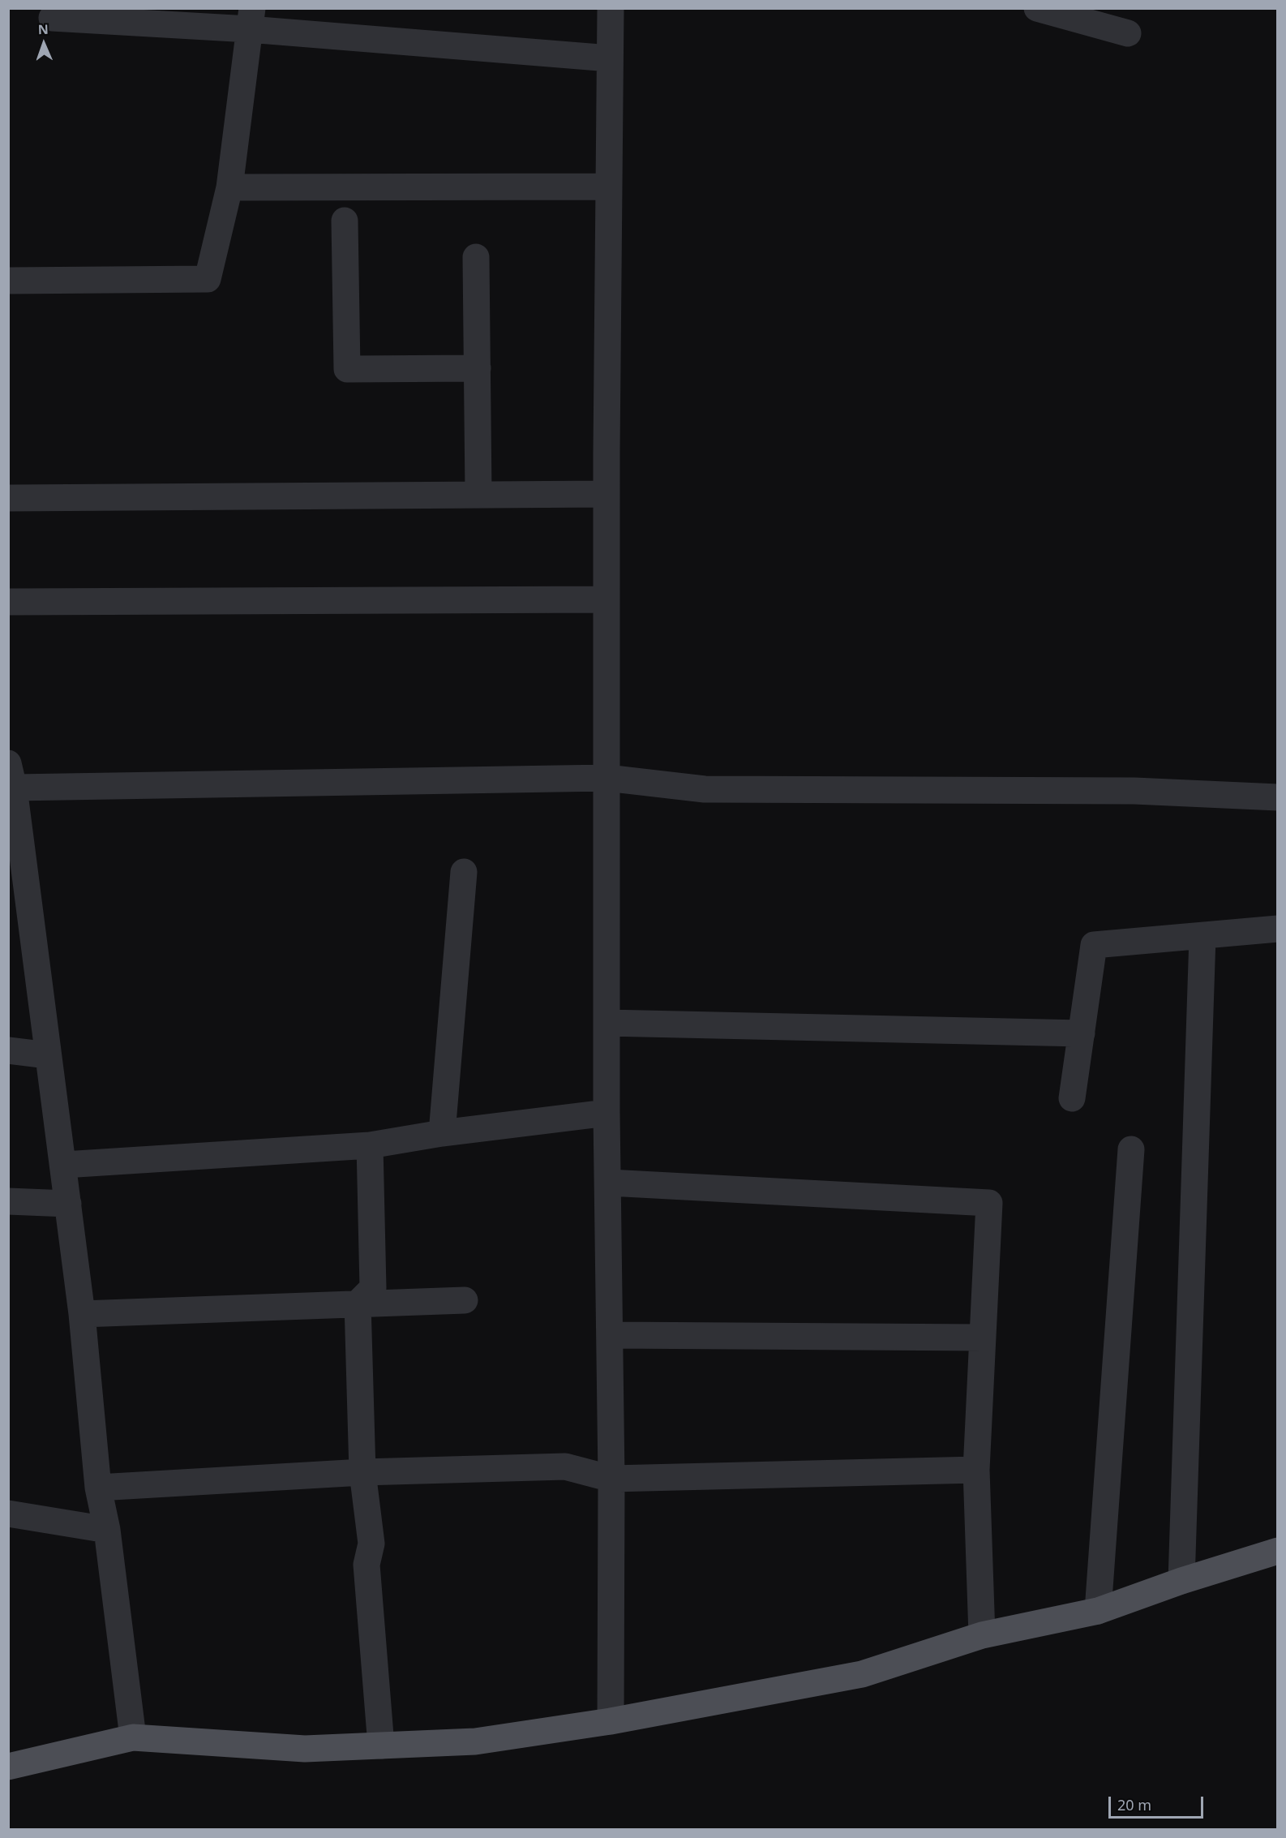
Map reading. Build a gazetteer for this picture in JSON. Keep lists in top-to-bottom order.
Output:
{
  "scale_bar": "20 m",
  "north": "top"
}
